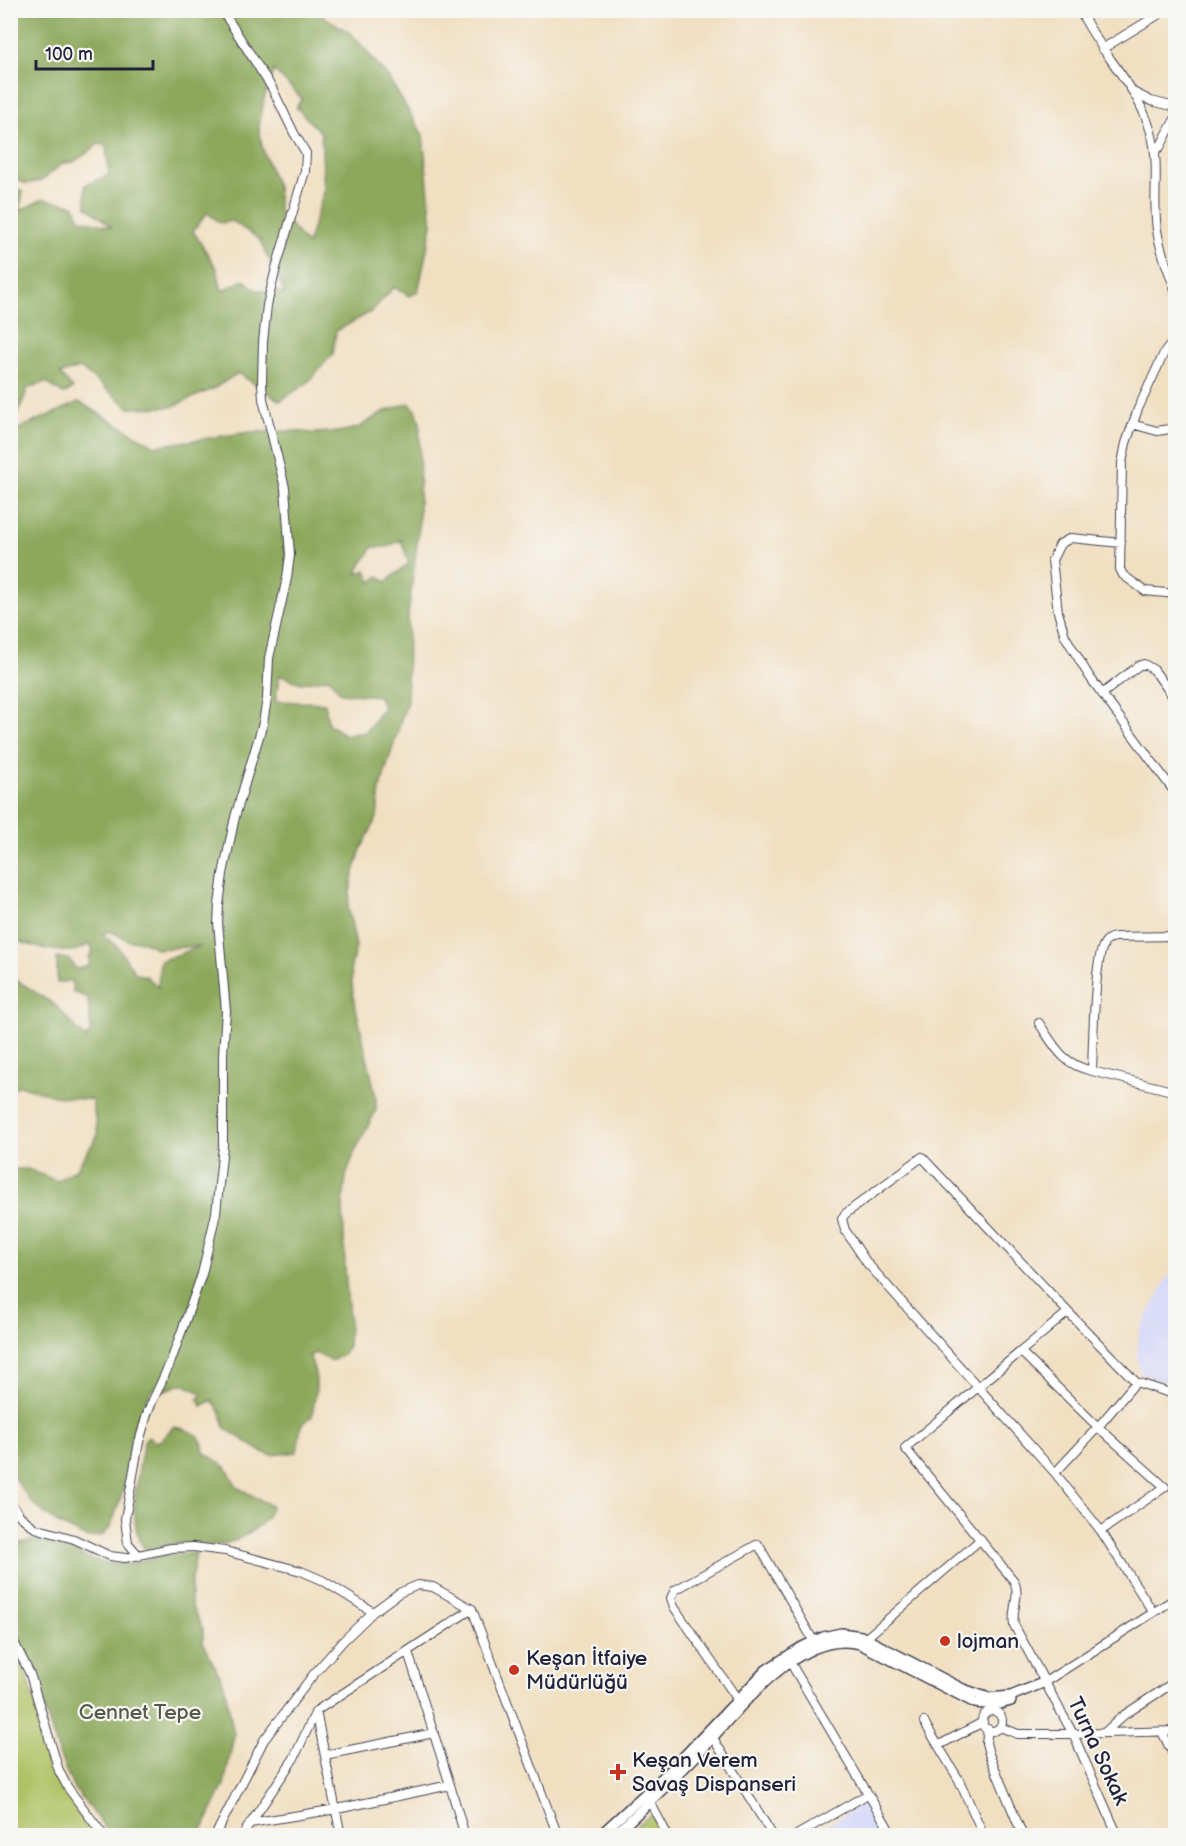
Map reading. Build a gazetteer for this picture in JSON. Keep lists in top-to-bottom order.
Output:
{
  "streets": {
    "street": ["Turna Sokak"]
  },
  "parks": ["Cennet Tepe"],
  "places": {
    "other": ["lojman", "Keşan İtfaiye Müdürlüğü"],
    "health": ["Keşan Verem Savaş Dispanseri"]
  },
  "scale_bar": "100 m"
}
